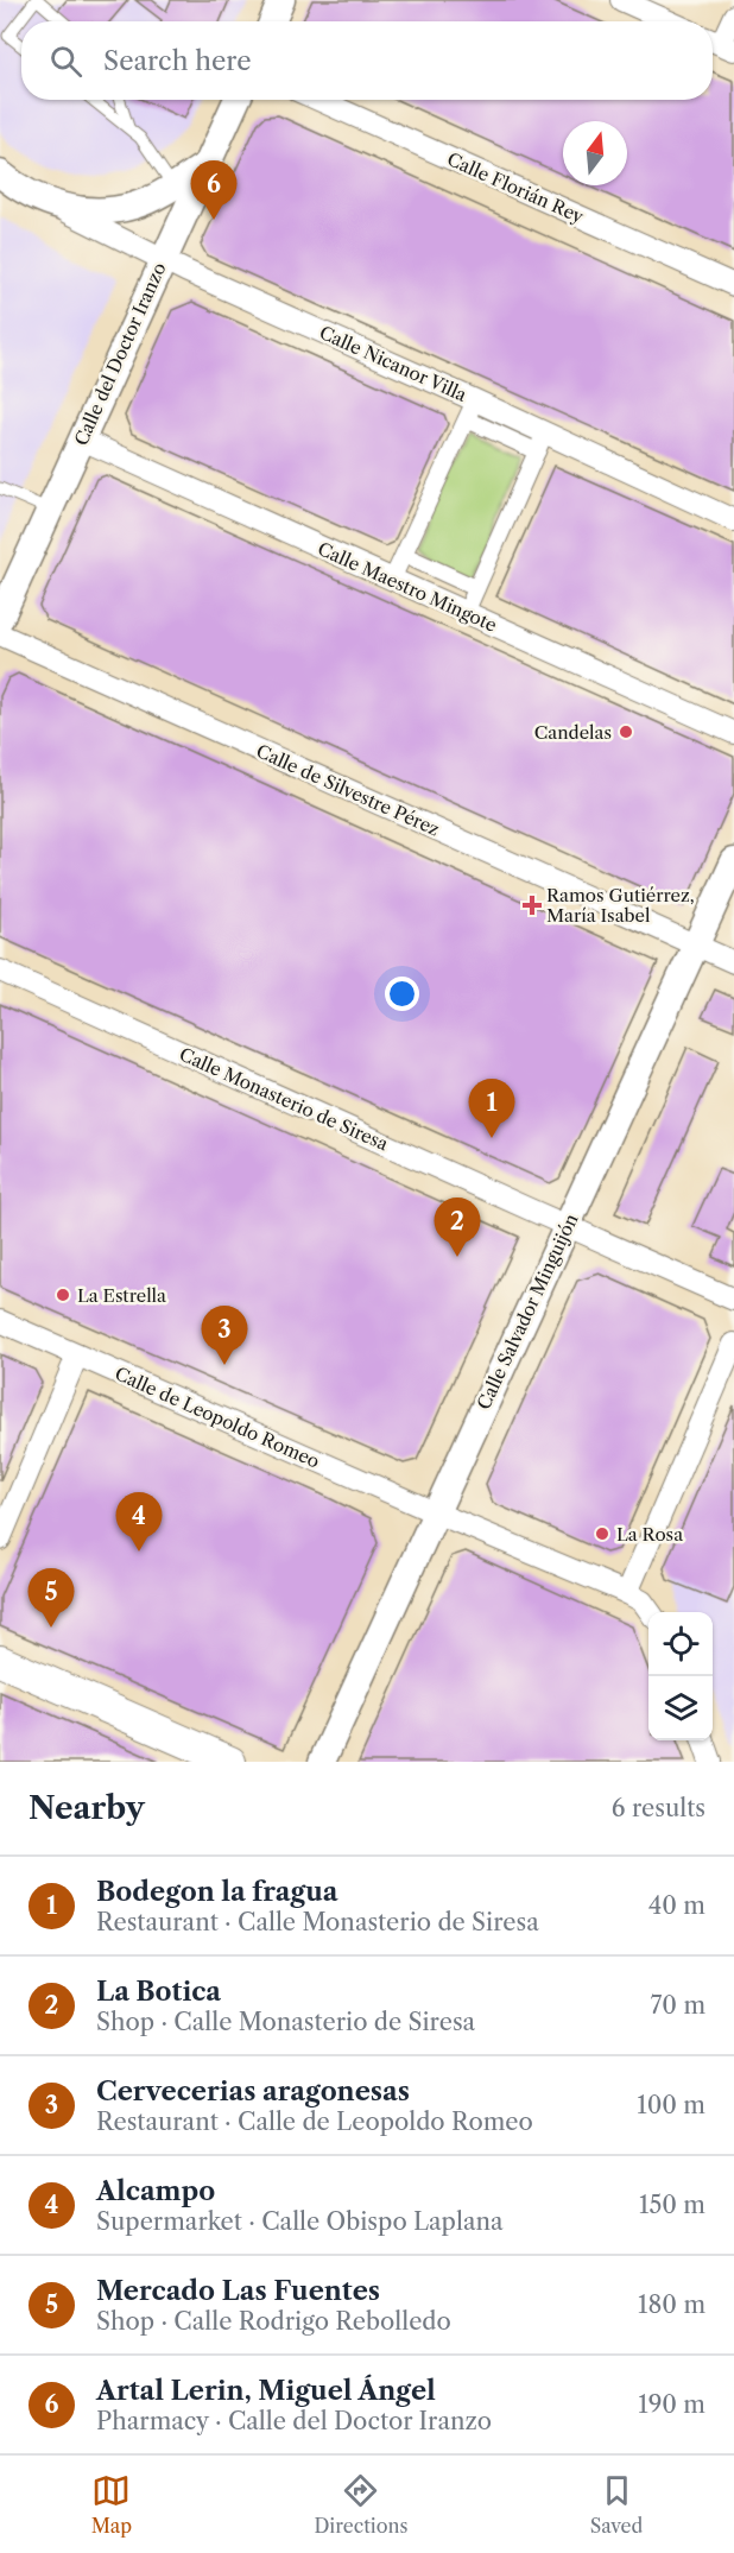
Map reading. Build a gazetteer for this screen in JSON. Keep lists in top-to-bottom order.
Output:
{
  "streets": {
    "street": [
      "Calle Florián Rey",
      "Calle del Doctor Iranzo",
      "Calle Nicanor Villa",
      "Calle Maestro Mingote",
      "Calle de Silvestre Pérez",
      "Calle Monasterio de Siresa",
      "Calle Salvador Minguijón",
      "Calle de Leopoldo Romeo"
    ]
  },
  "crossings": [
    ["Calle del Doctor Iranzo", "Calle Nicanor Villa"],
    ["Calle del Doctor Iranzo", "Calle Maestro Mingote"],
    ["Calle de Silvestre Pérez", "Calle Salvador Minguijón"],
    ["Calle Monasterio de Siresa", "Calle Salvador Minguijón"],
    ["Calle Salvador Minguijón", "Calle de Leopoldo Romeo"]
  ],
  "places": {
    "other": ["Candelas", "La Estrella", "La Rosa"],
    "health": ["Ramos Gutiérrez, María Isabel"]
  },
  "north": "top",
  "page": {
    "search": "Search here",
    "pins": [
      "6",
      "1",
      "2",
      "3",
      "4",
      "5"
    ],
    "heading": ["Nearby", "6 results"],
    "list": [
      {
        "mark": "1",
        "name": "Bodegon la fragua",
        "note": "Restaurant · Calle Monasterio de Siresa",
        "value": "40 m"
      },
      {
        "mark": "2",
        "name": "La Botica",
        "note": "Shop · Calle Monasterio de Siresa",
        "value": "70 m"
      },
      {
        "mark": "3",
        "name": "Cervecerias aragonesas",
        "note": "Restaurant · Calle de Leopoldo Romeo",
        "value": "100 m"
      },
      {
        "mark": "4",
        "name": "Alcampo",
        "note": "Supermarket · Calle Obispo Laplana",
        "value": "150 m"
      },
      {
        "mark": "5",
        "name": "Mercado Las Fuentes",
        "note": "Shop · Calle Rodrigo Rebolledo",
        "value": "180 m"
      },
      {
        "mark": "6",
        "name": "Artal Lerin, Miguel Ángel",
        "note": "Pharmacy · Calle del Doctor Iranzo",
        "value": "190 m"
      }
    ],
    "nav": ["Map", "Directions", "Saved"]
  }
}
